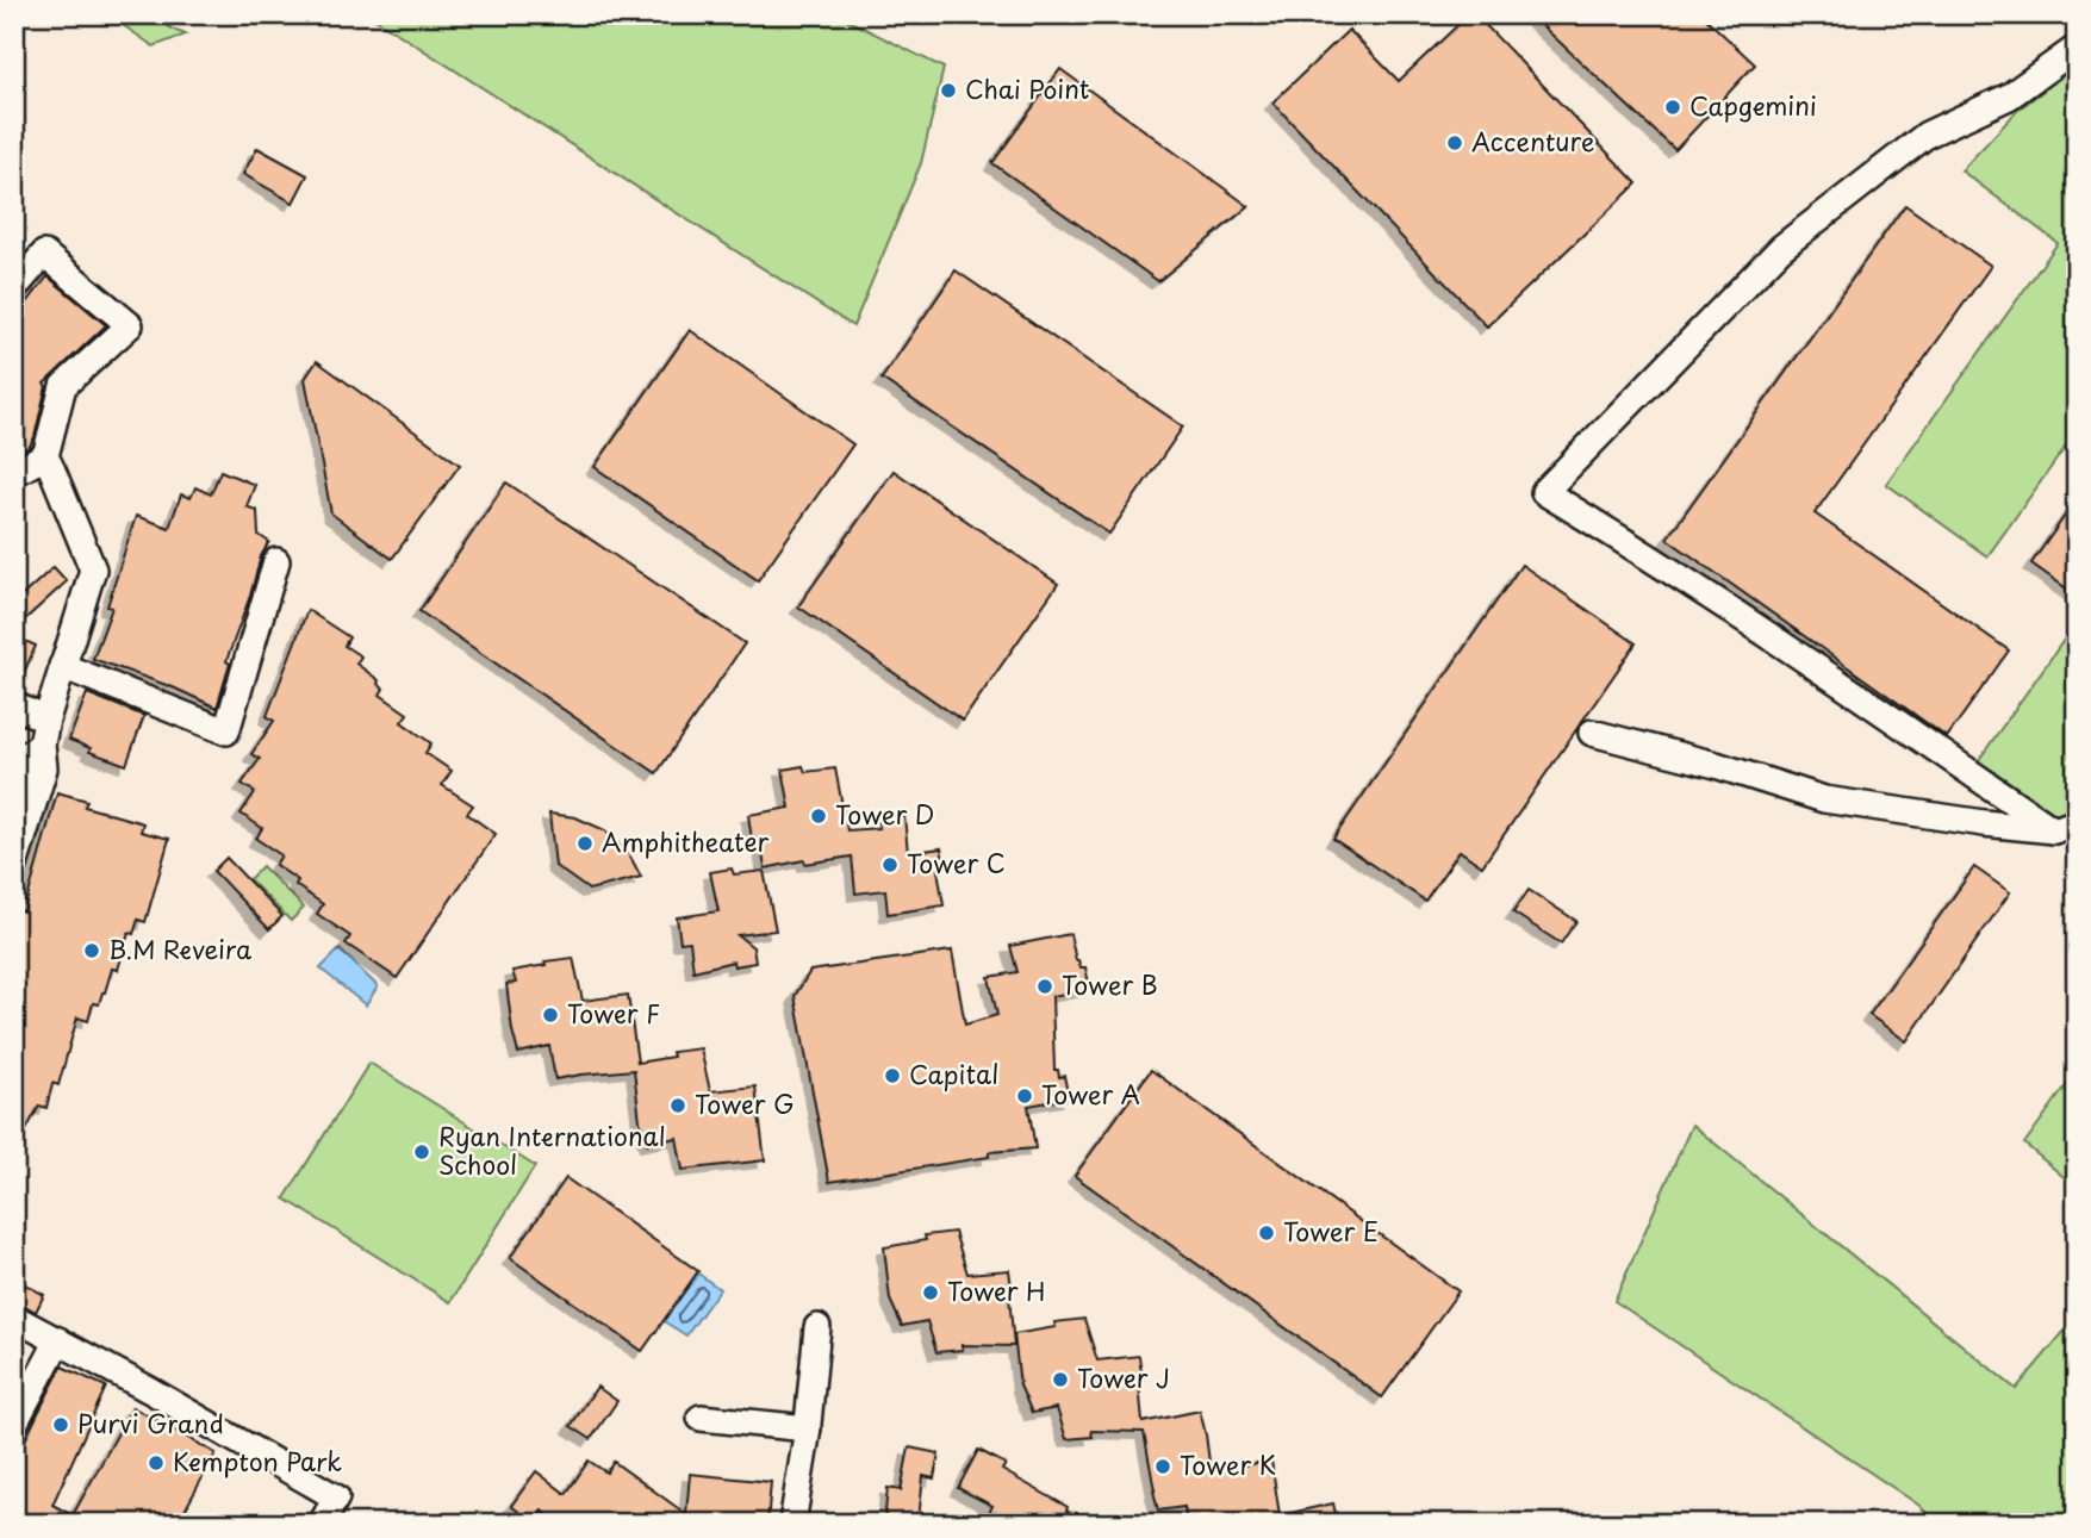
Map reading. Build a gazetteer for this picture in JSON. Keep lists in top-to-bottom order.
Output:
{
  "places": [
    "Chai Point",
    "Capgemini",
    "Accenture",
    "Tower D",
    "Amphitheater",
    "Tower C",
    "B.M Reveira",
    "Tower B",
    "Tower F",
    "Capital",
    "Tower A",
    "Tower G",
    "Ryan International School",
    "Tower E",
    "Tower H",
    "Tower J",
    "Purvi Grand",
    "Kempton Park",
    "Tower K"
  ]
}
